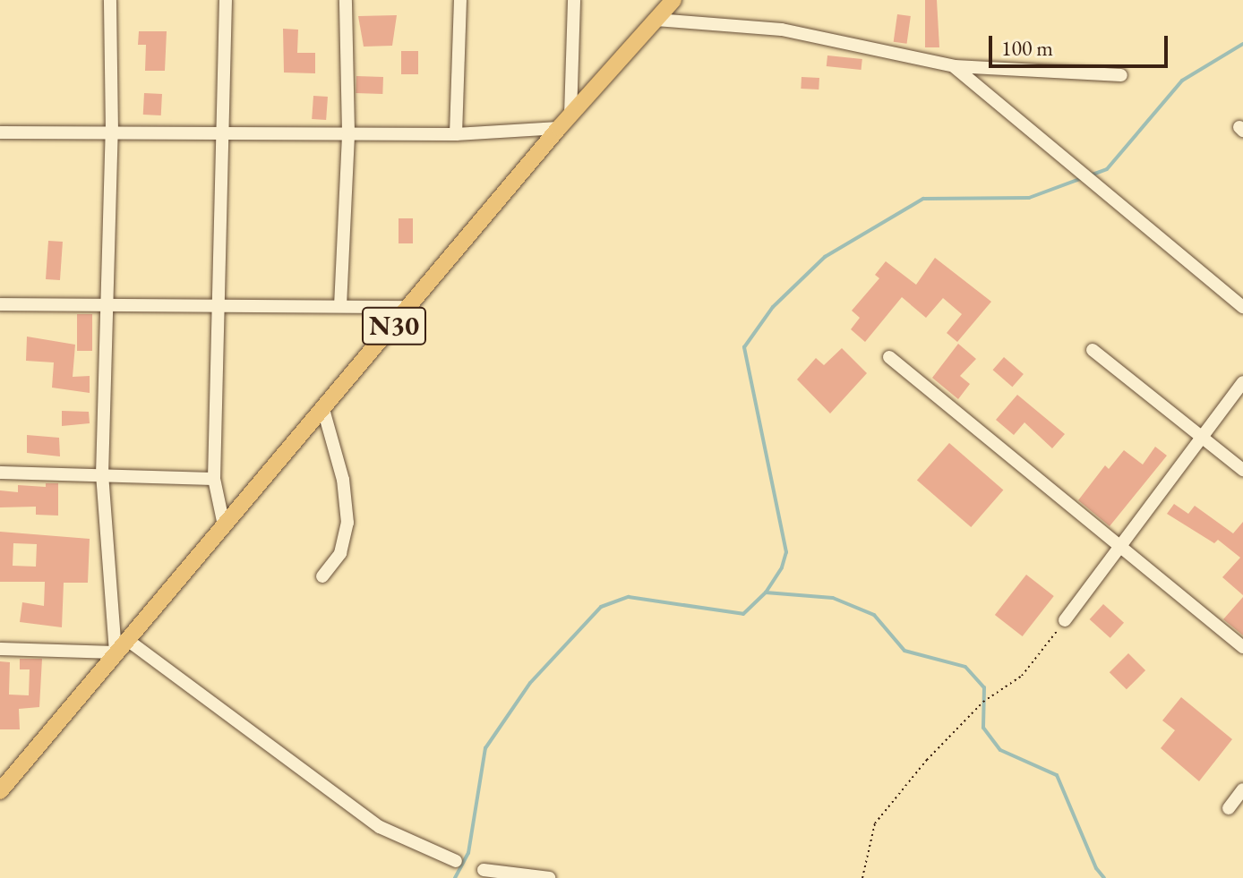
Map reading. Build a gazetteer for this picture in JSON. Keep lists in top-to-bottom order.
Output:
{
  "streets": {
    "main road": ["N30"]
  },
  "scale_bar": "100 m"
}
